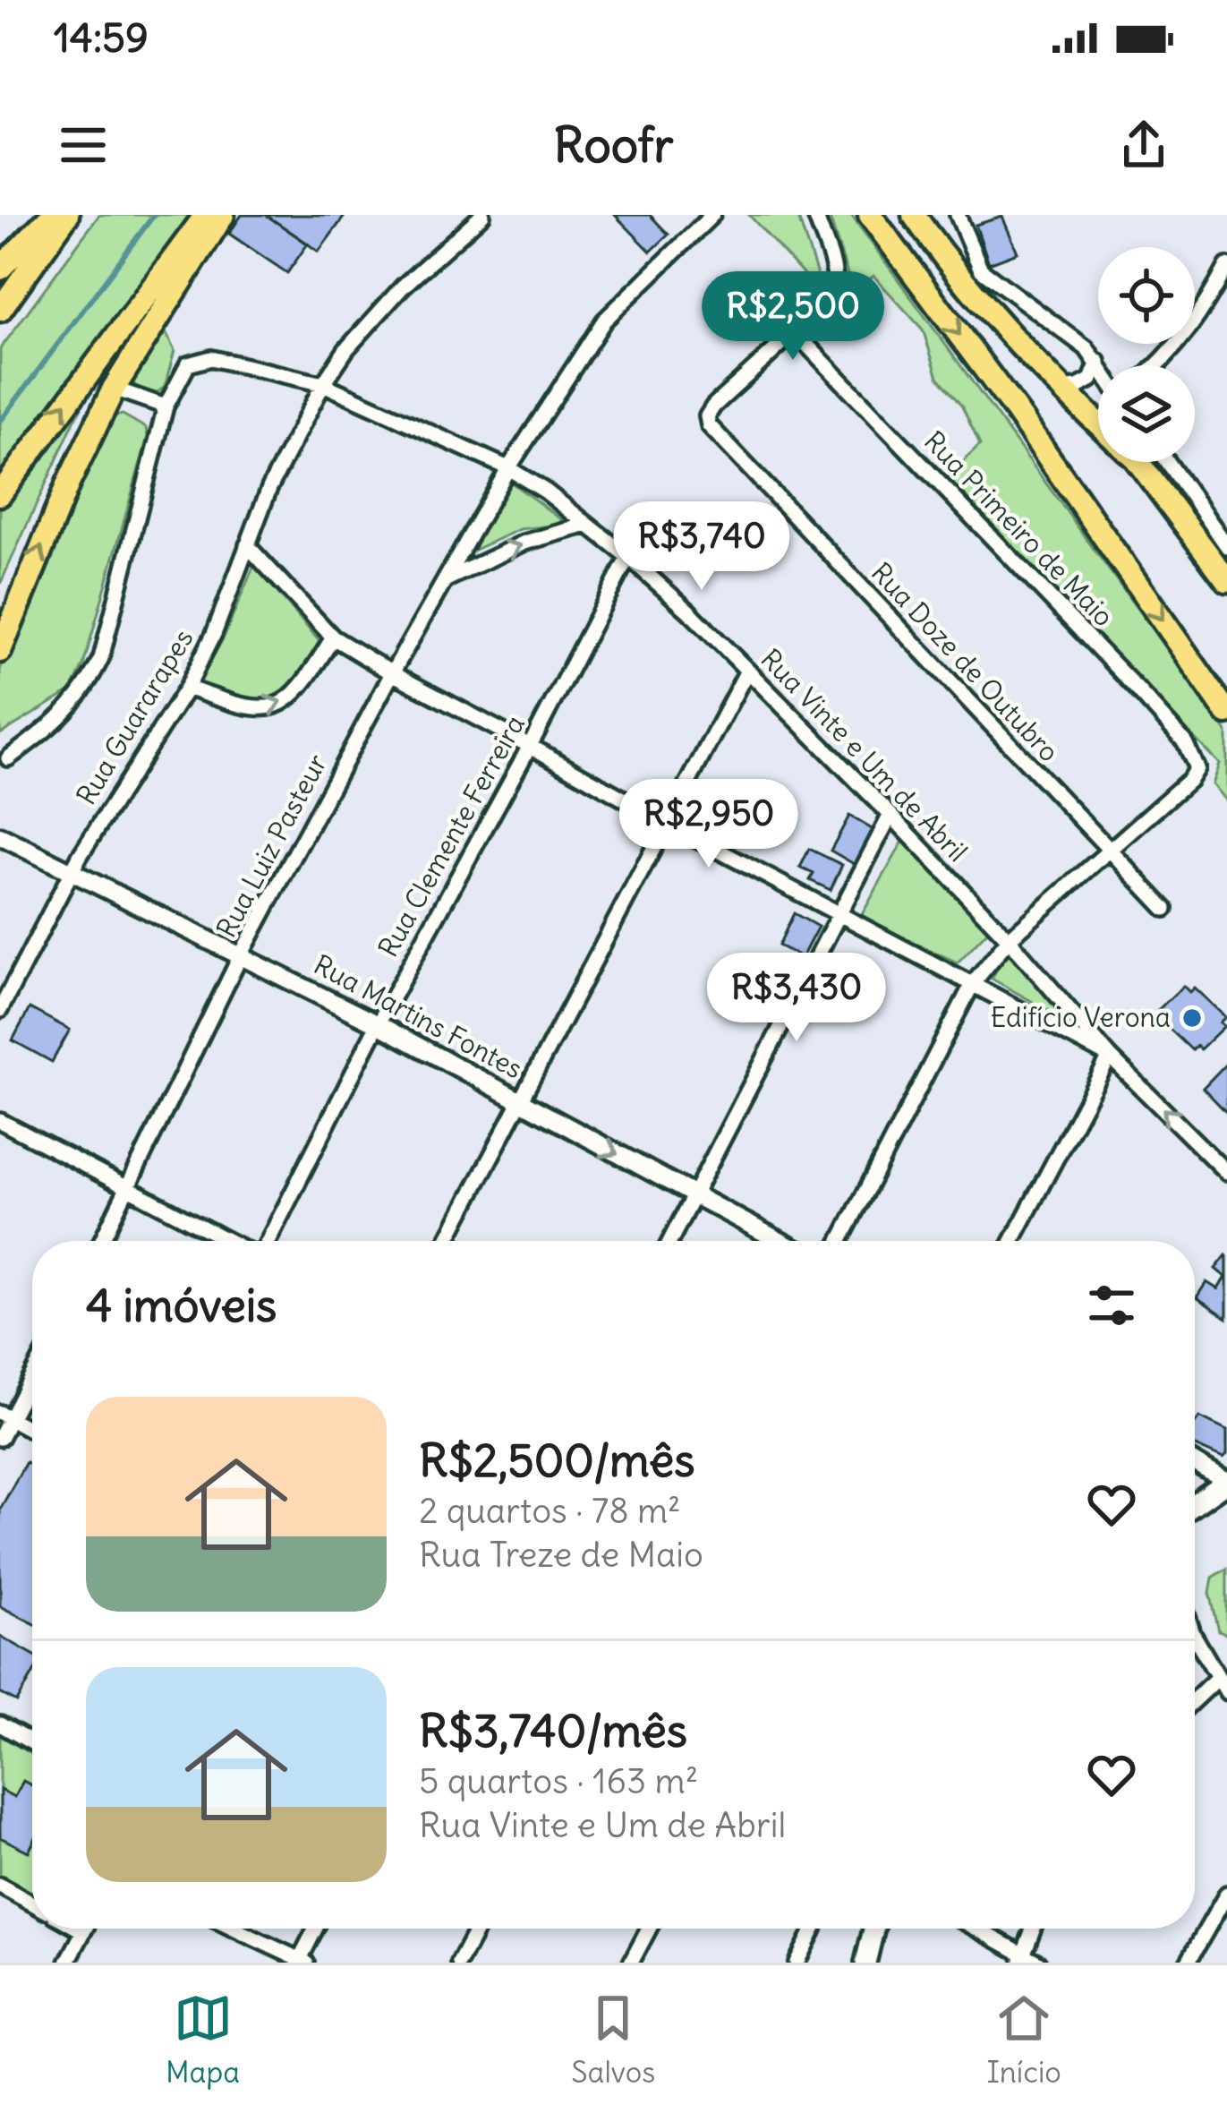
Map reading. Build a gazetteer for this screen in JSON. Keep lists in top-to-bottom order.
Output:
{
  "streets": {
    "street": [
      "Rua Primeiro de Maio",
      "Rua Doze de Outubro",
      "Rua Guararapes",
      "Rua Vinte e Um de Abril",
      "Rua Clemente Ferreira",
      "Rua Luiz Pasteur",
      "Rua Martins Fontes"
    ]
  },
  "crossings": [
    ["Rua Primeiro de Maio", "Rua Doze de Outubro"],
    ["Rua Guararapes", "Rua Vinte e Um de Abril"],
    ["Rua Guararapes", "Rua Martins Fontes"],
    ["Rua Vinte e Um de Abril", "Rua Clemente Ferreira"],
    ["Rua Vinte e Um de Abril", "Rua Luiz Pasteur"],
    ["Rua Clemente Ferreira", "Rua Martins Fontes"],
    ["Rua Luiz Pasteur", "Rua Martins Fontes"]
  ],
  "places": ["Edifício Verona"],
  "page": {
    "status": "14:59",
    "header": "Roofr",
    "price": [
      "R$2,500",
      "R$3,740",
      "R$2,950",
      "R$3,430"
    ],
    "heading": "4 imóveis",
    "list": [
      {
        "name": "R$2,500/mês",
        "note": "2 quartos · 78 m² · Rua Treze de Maio"
      },
      {
        "name": "R$3,740/mês",
        "note": "5 quartos · 163 m² · Rua Vinte e Um de Abril"
      }
    ],
    "tabs": ["Mapa", "Salvos", "Início"]
  }
}
